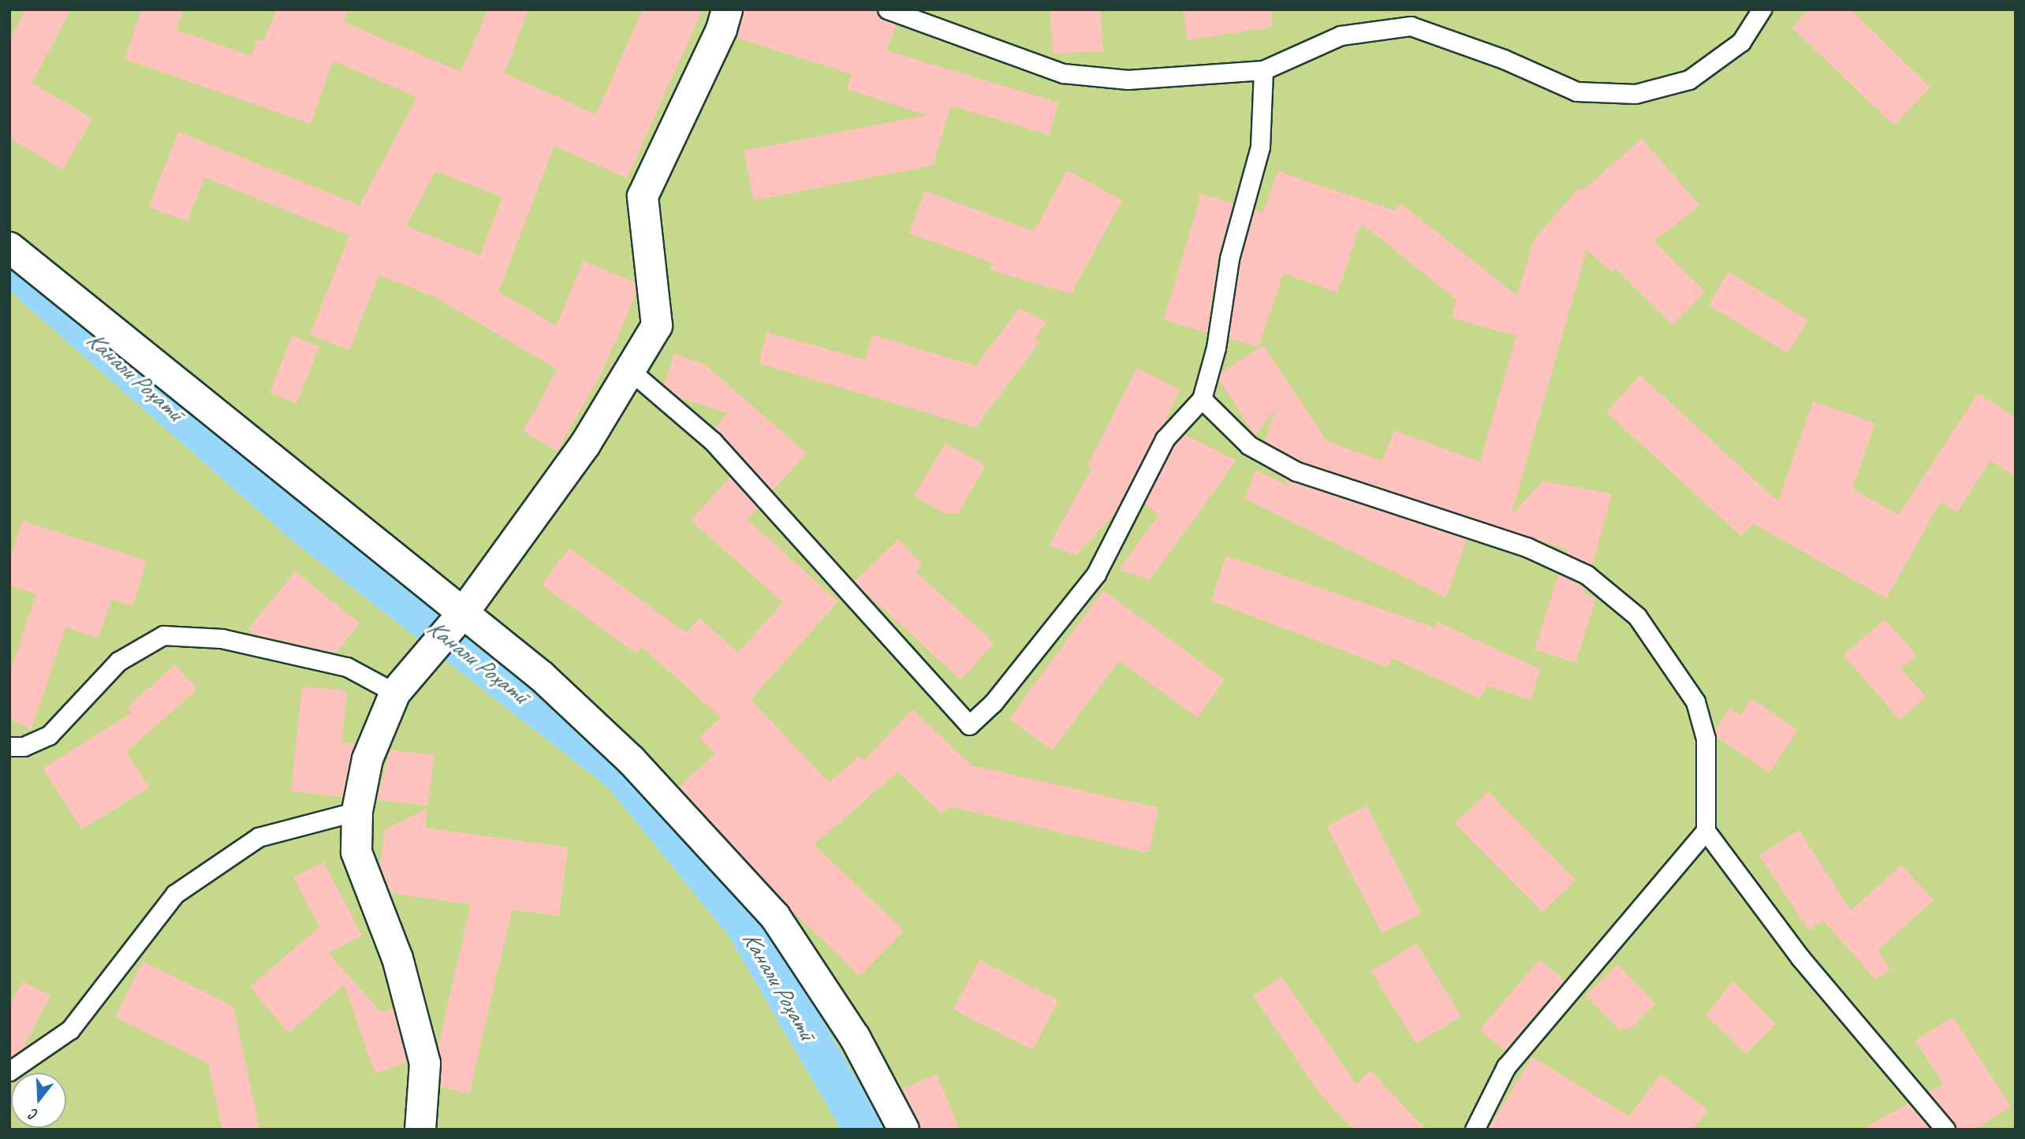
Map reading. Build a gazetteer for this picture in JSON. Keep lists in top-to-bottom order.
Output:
{
  "water": ["Канали Роҳатӣ"],
  "north": "bottom"
}
